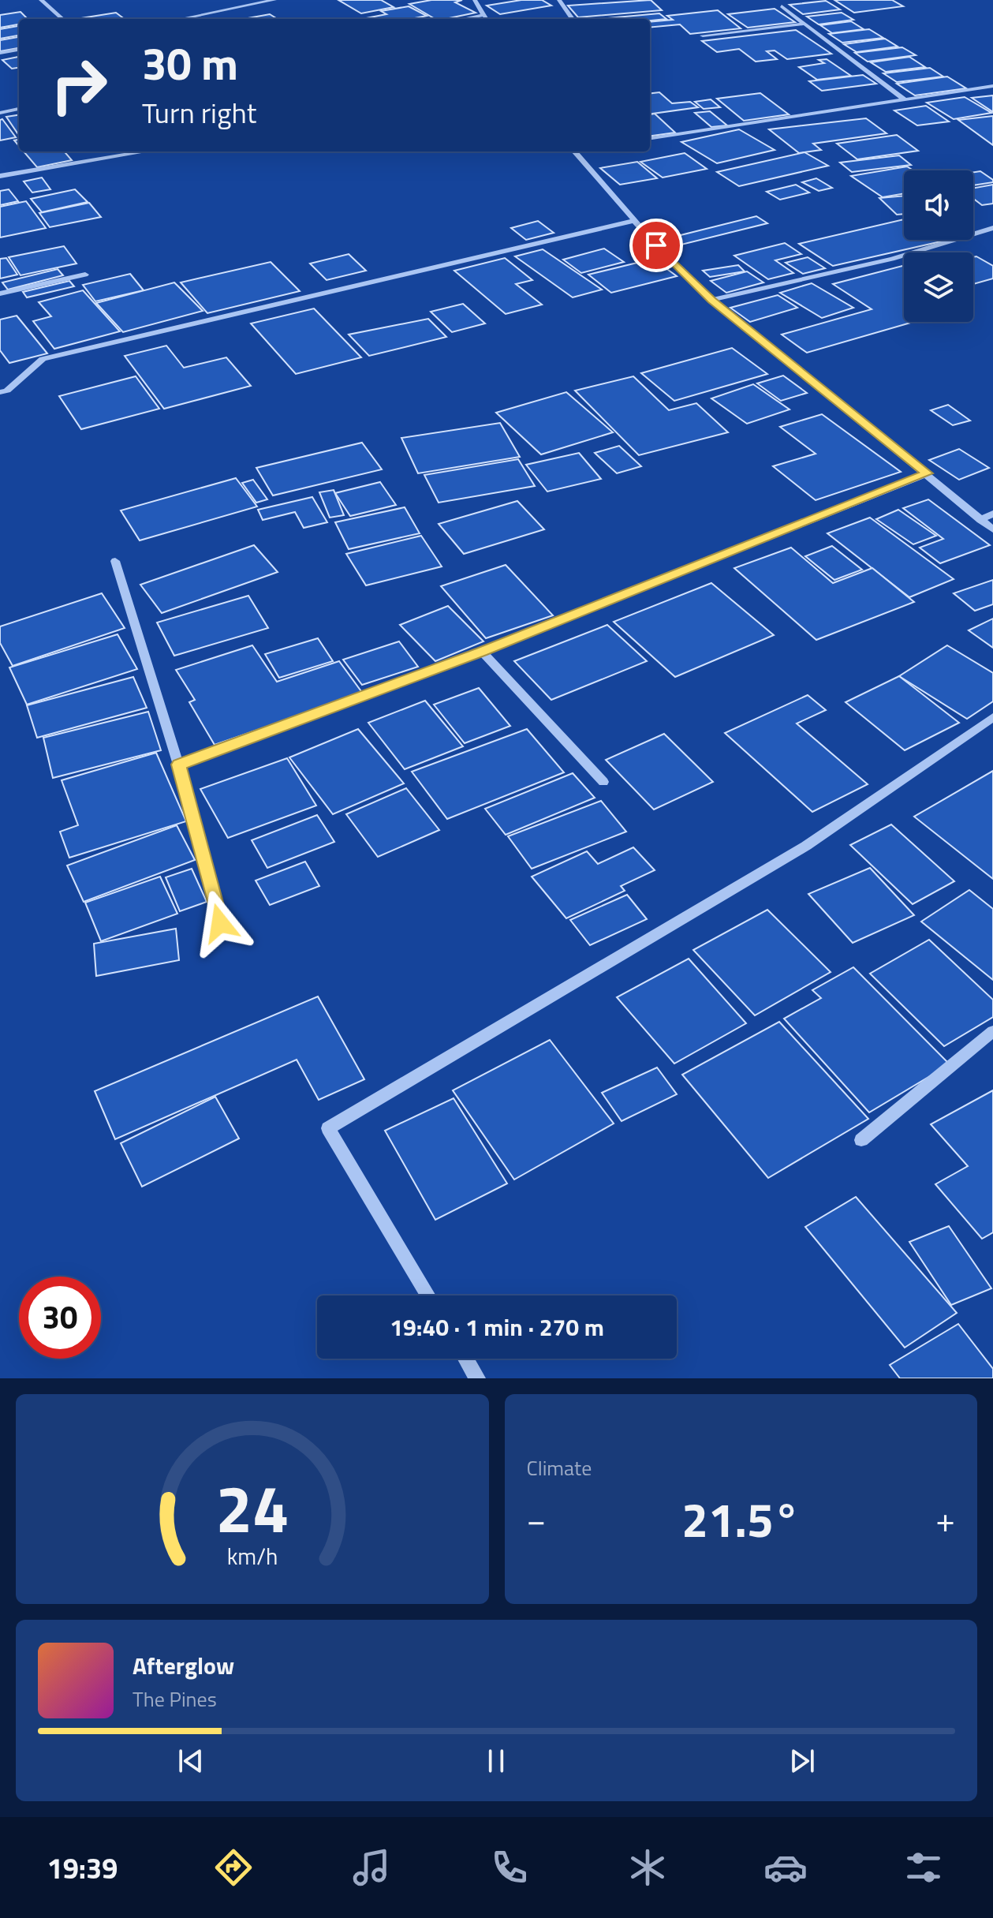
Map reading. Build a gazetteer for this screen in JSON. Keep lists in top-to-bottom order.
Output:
{
  "page": {
    "turn": ["30 m", "Turn right"],
    "limit": "30",
    "trip": "19:40 · 1 min · 270 m",
    "tile": "Climate",
    "heat": ["−", "21.5°", "+"],
    "song": ["Afterglow", "The Pines"],
    "tabs": "19:39",
    "gauge": ["24", "km/h"]
  }
}
